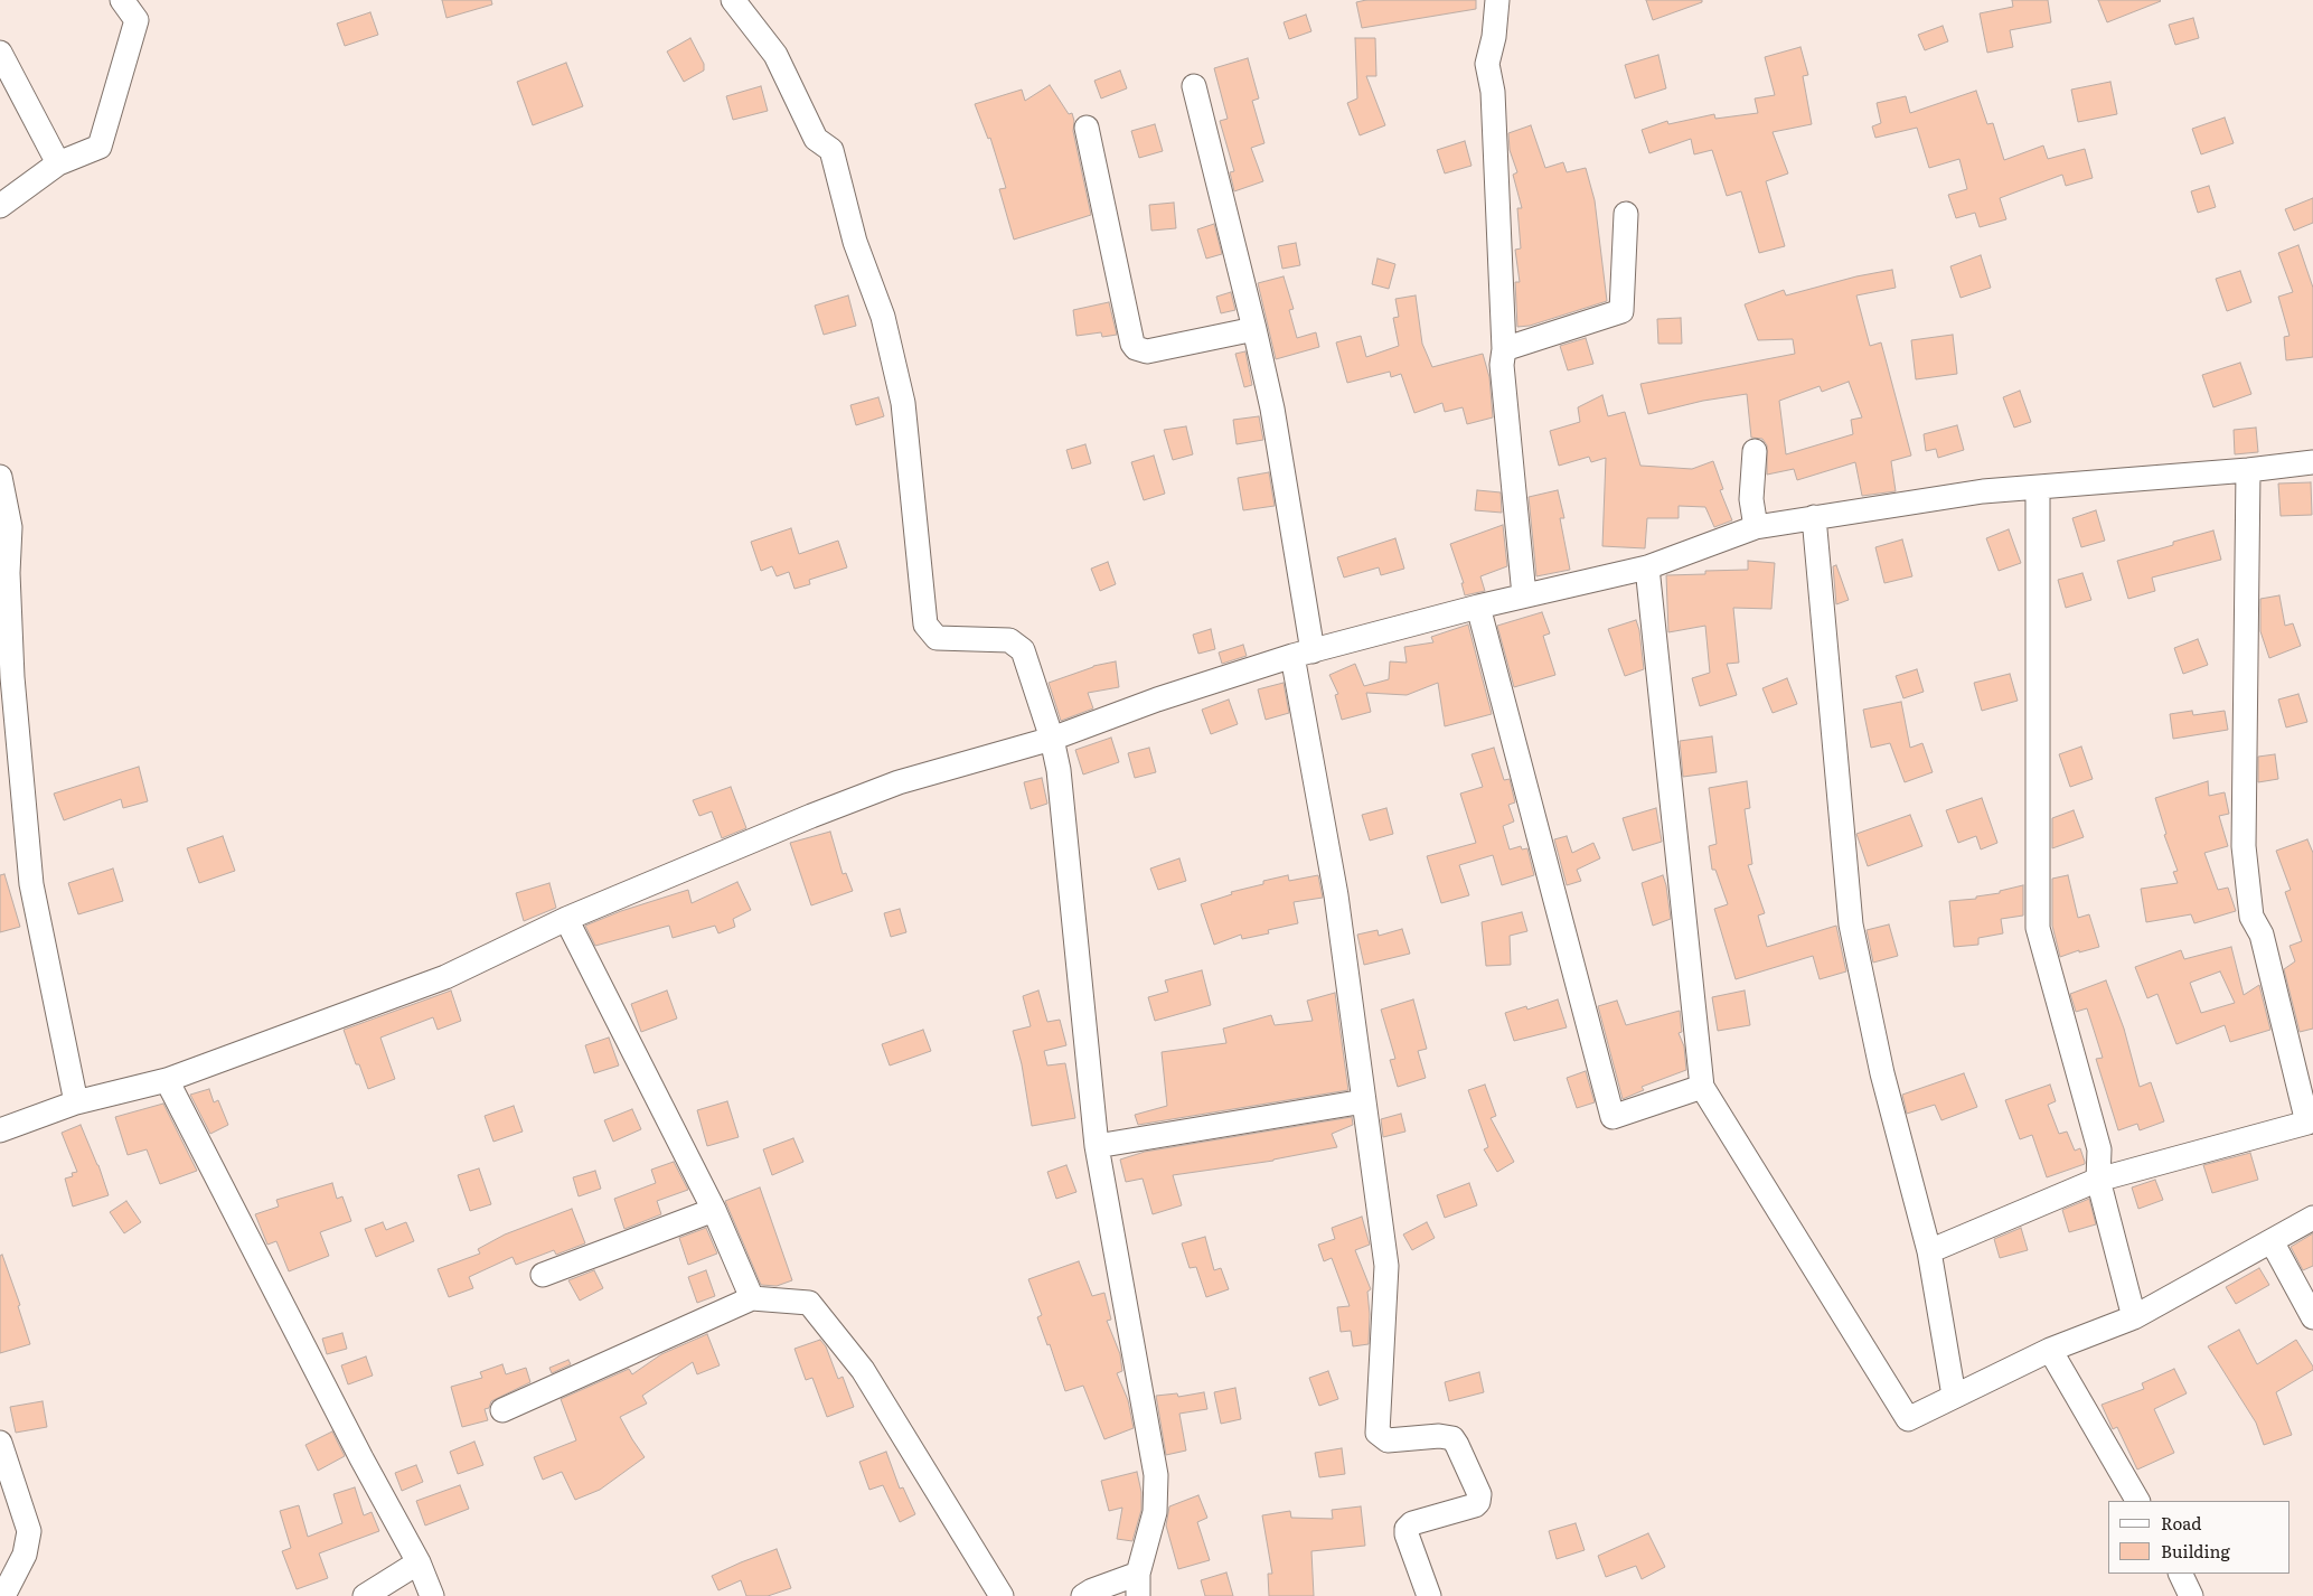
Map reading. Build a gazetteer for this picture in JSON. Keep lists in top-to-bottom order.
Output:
{
  "legend": ["Road", "Building"]
}
